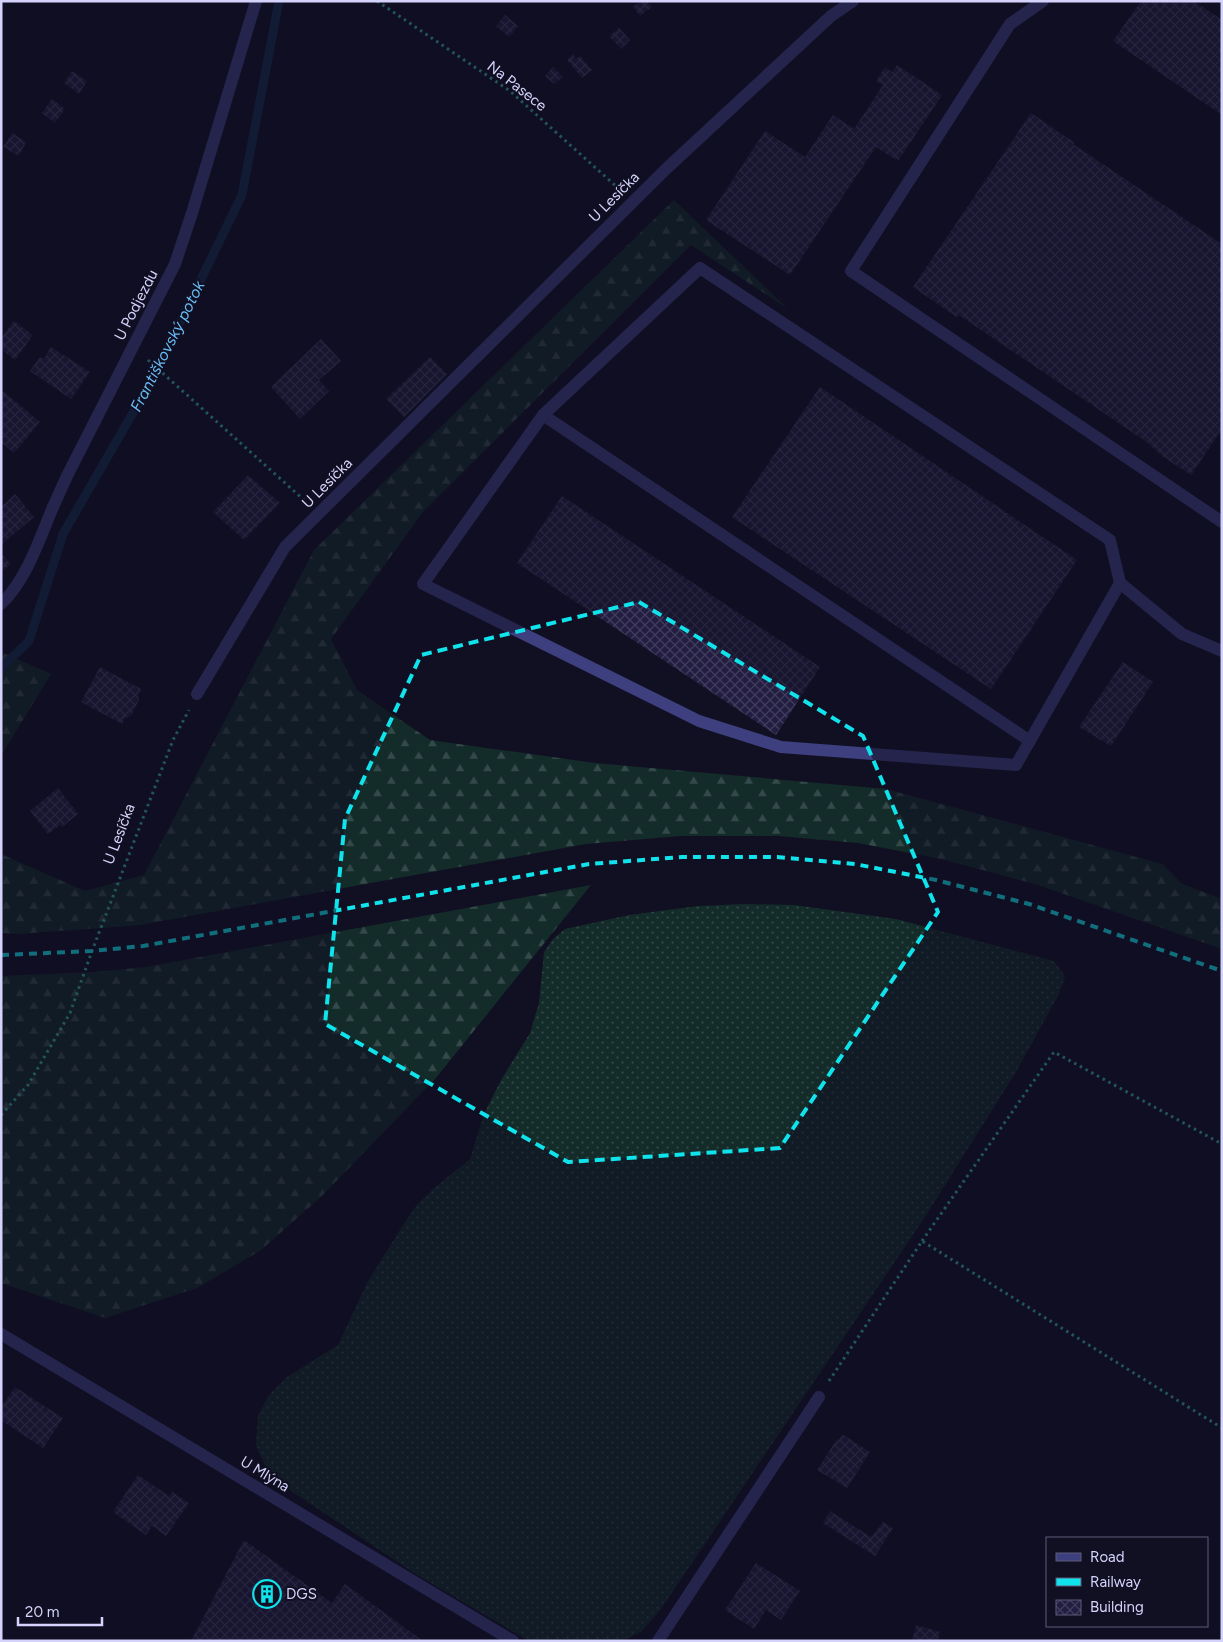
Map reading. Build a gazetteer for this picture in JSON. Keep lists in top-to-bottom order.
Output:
{
  "streets": {
    "street": ["U Lesíčka", "U Podjezdu", "U Mlýna"],
    "path": ["Na Pasece"]
  },
  "crossings": [
    ["Na Pasece", "U Lesíčka"]
  ],
  "water": ["Františkovský potok"],
  "places": {
    "building": ["DGS"]
  },
  "legend": ["Road", "Railway", "Building"],
  "scale_bar": "20 m"
}
